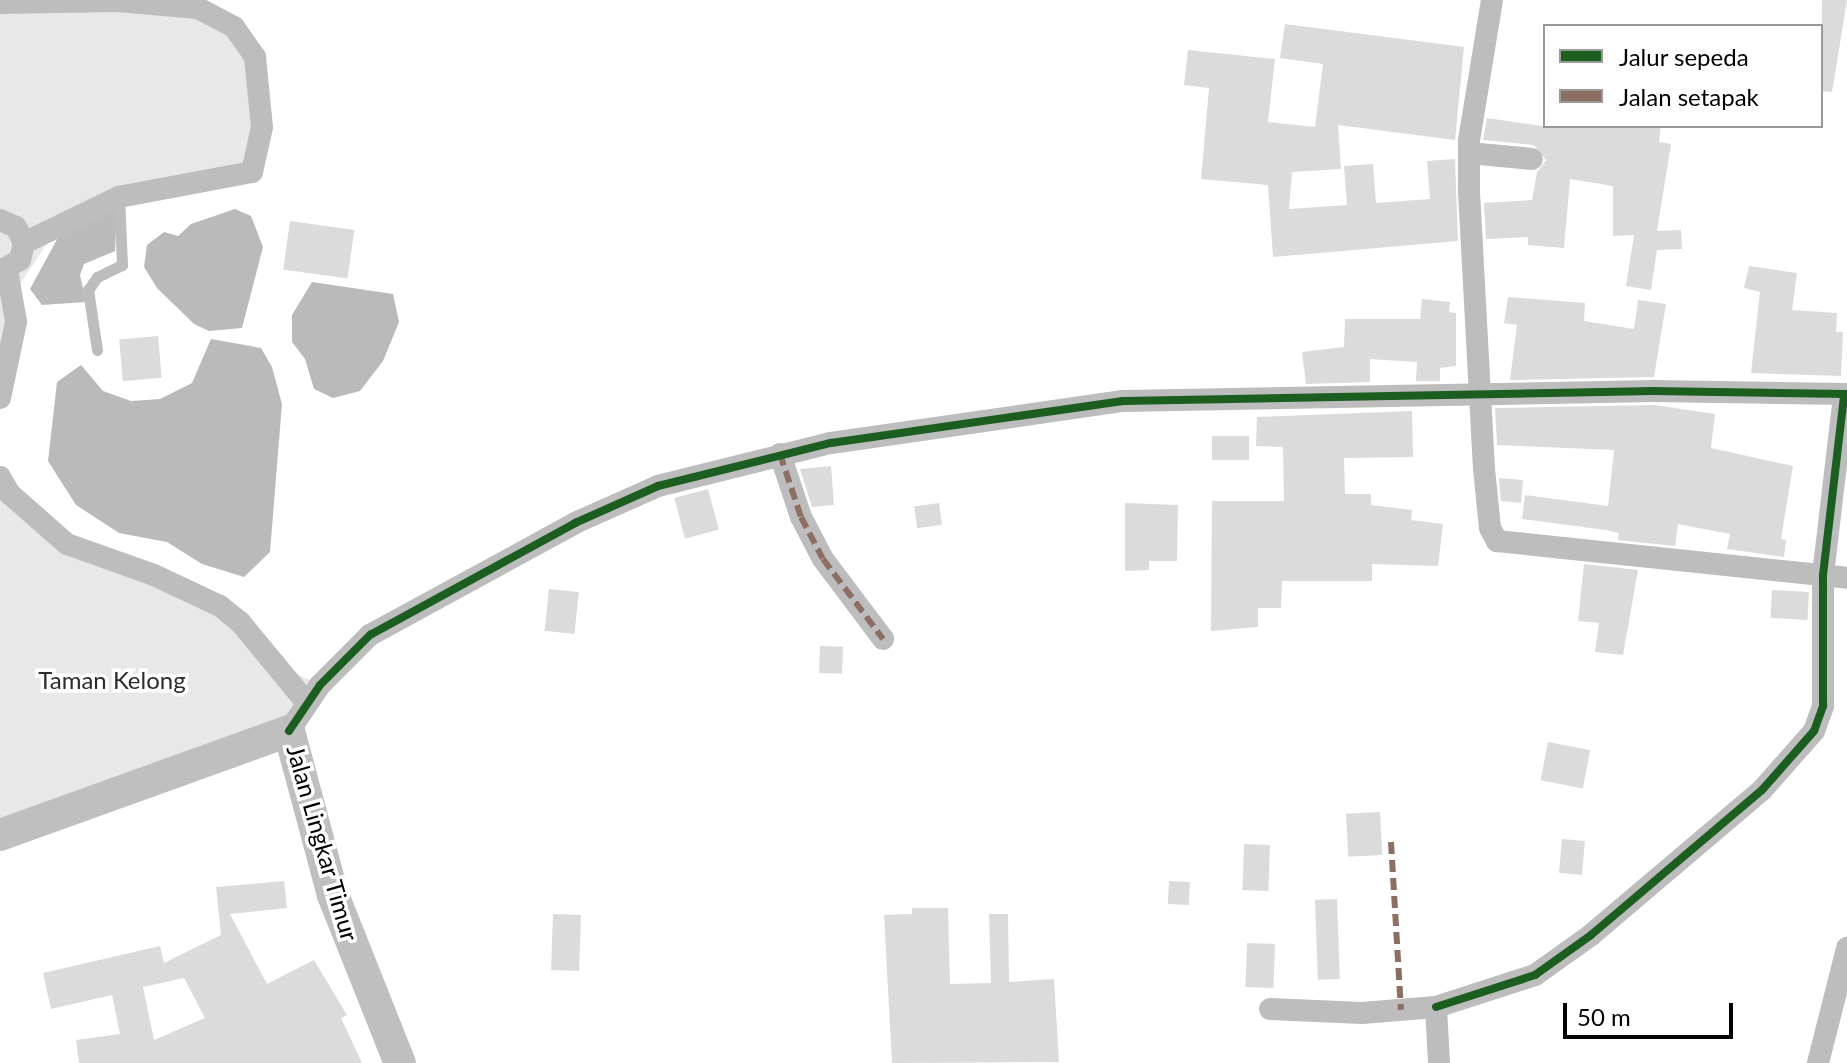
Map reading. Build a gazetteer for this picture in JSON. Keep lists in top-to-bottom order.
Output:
{
  "streets": {
    "main road": ["Jalan Lingkar Timur"]
  },
  "parks": ["Taman Kelong"],
  "legend": ["Jalur sepeda", "Jalan setapak"],
  "scale_bar": "50 m"
}
